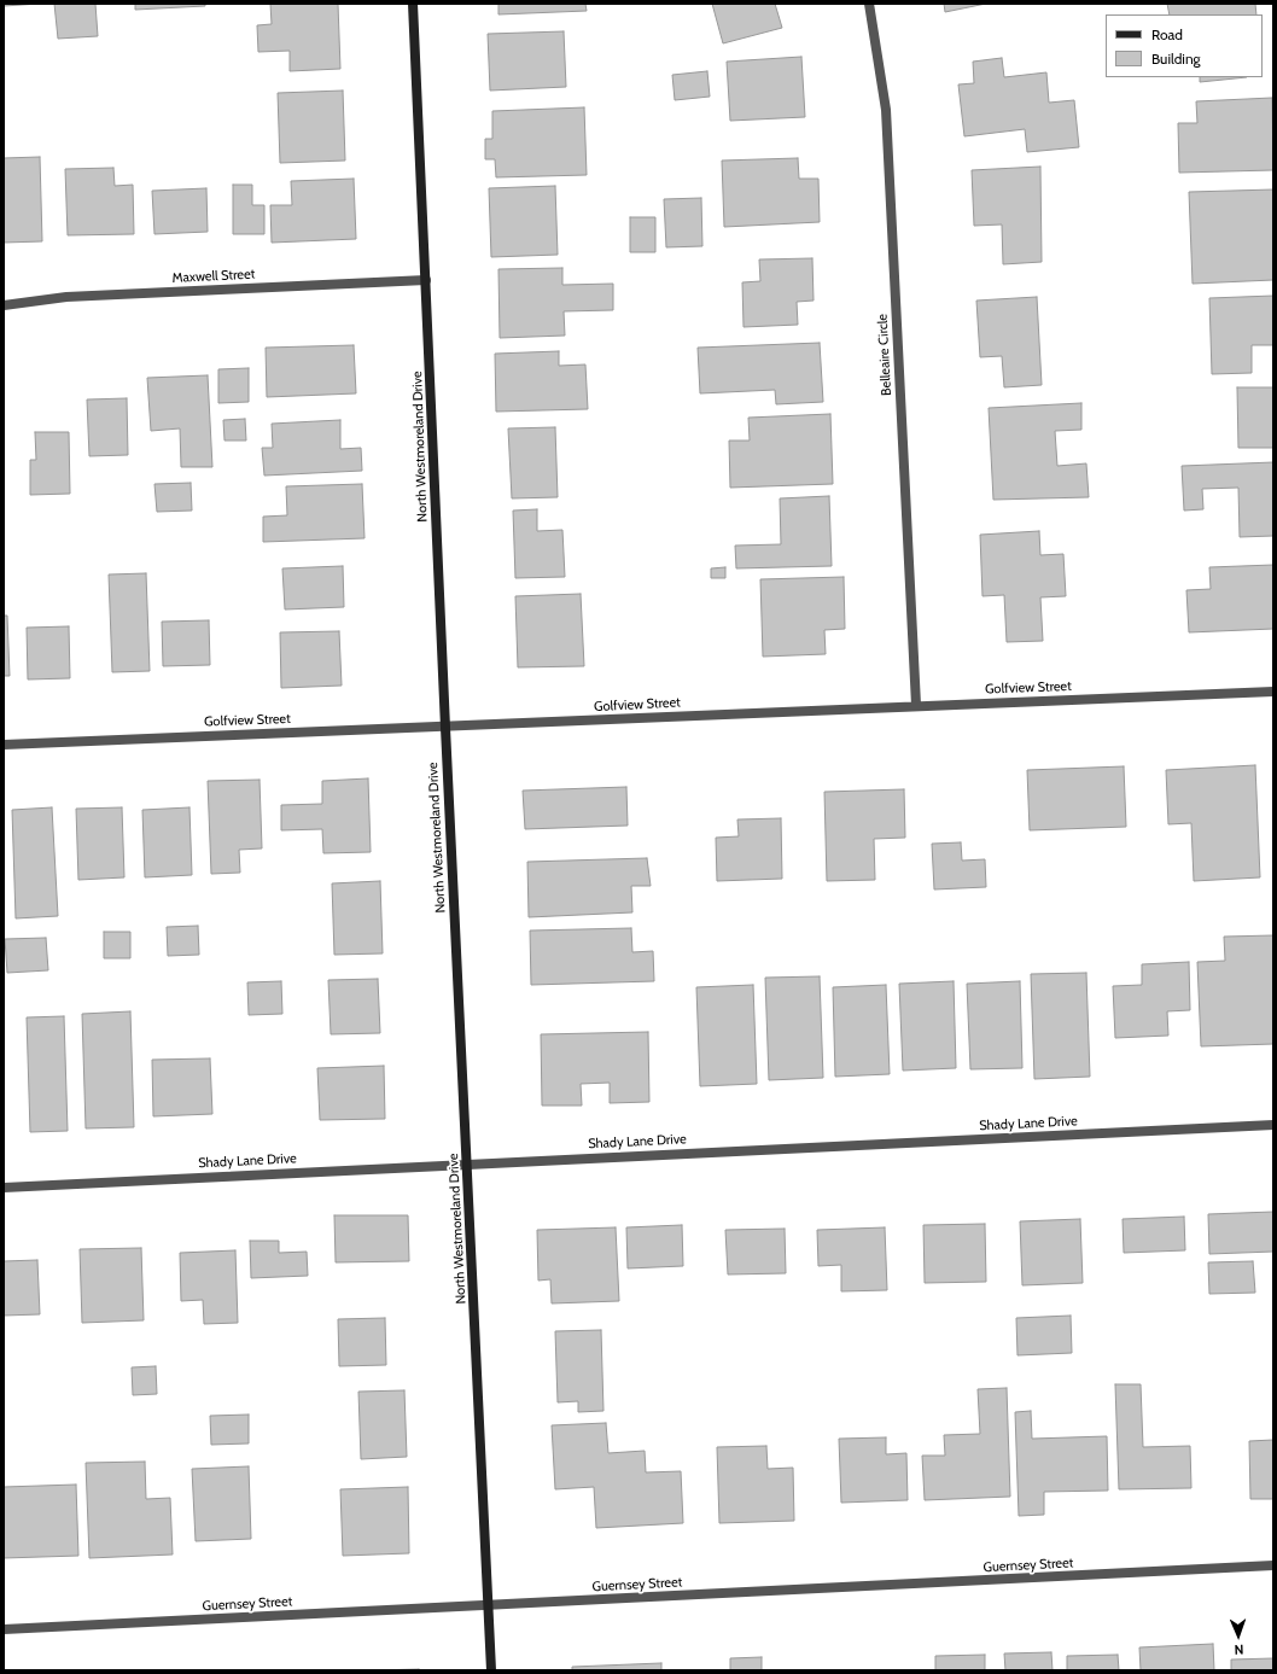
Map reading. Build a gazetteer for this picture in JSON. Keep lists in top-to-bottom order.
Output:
{
  "streets": {
    "street": [
      "Maxwell Street",
      "Belleaire Circle",
      "North Westmoreland Drive",
      "Golfview Street",
      "Shady Lane Drive",
      "Guernsey Street"
    ]
  },
  "crossings": [
    ["Maxwell Street", "North Westmoreland Drive"],
    ["Belleaire Circle", "Golfview Street"],
    ["North Westmoreland Drive", "Golfview Street"],
    ["North Westmoreland Drive", "Shady Lane Drive"],
    ["North Westmoreland Drive", "Guernsey Street"]
  ],
  "legend": ["Road", "Building"],
  "north": "bottom"
}
